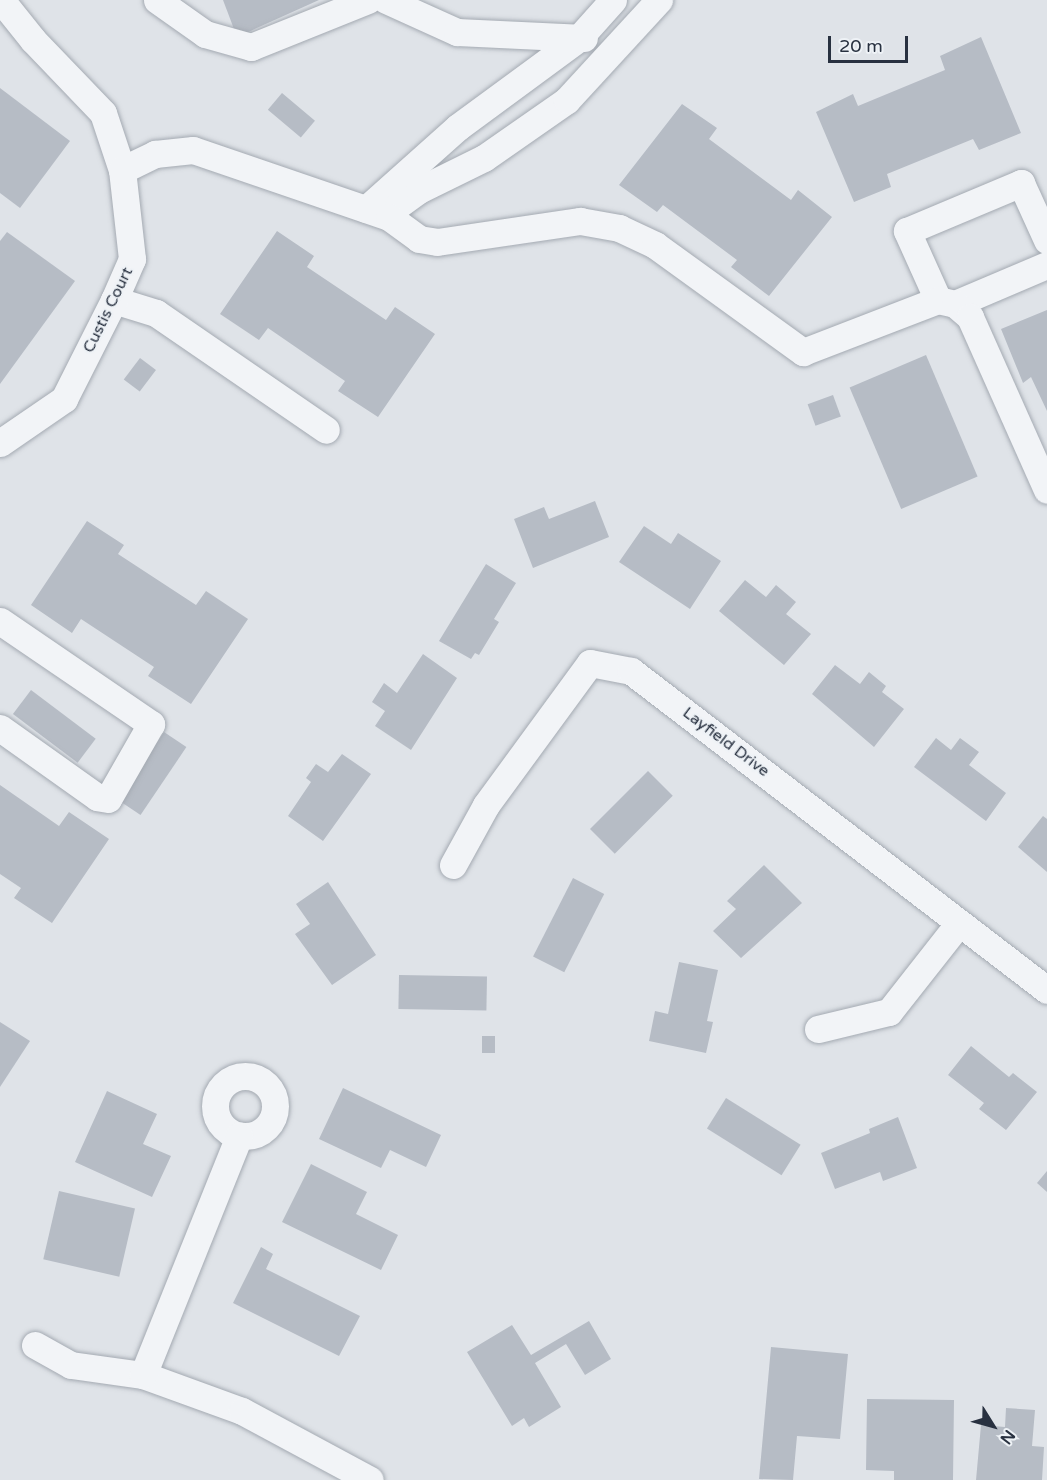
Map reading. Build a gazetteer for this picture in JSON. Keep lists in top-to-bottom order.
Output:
{
  "streets": {
    "street": ["Custis Court", "Layfield Drive"]
  },
  "scale_bar": "20 m",
  "north": "bottom right"
}
